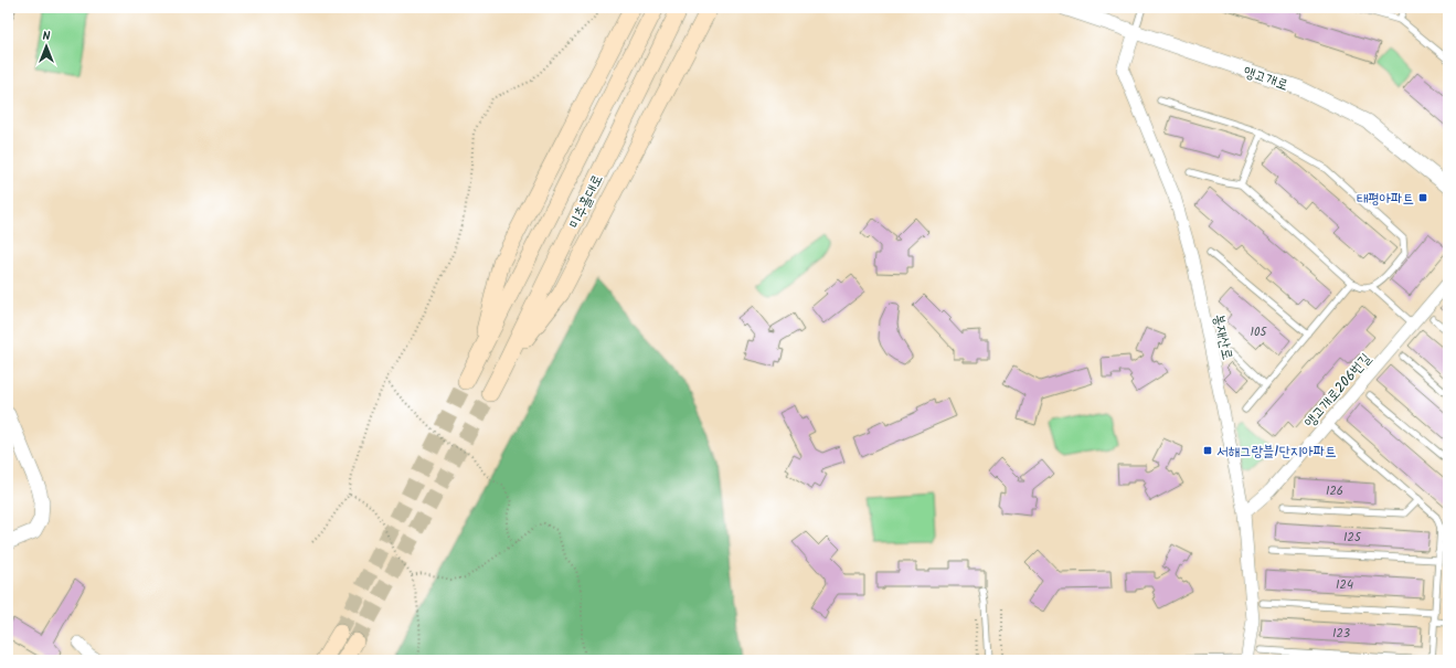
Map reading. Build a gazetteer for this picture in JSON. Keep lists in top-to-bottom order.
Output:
{
  "streets": {
    "main road": ["미추홀대로"],
    "street": ["앵고개로", "봉재산로", "앵고개로206번길"]
  },
  "crossings": [
    ["앵고개로", "봉재산로"],
    ["봉재산로", "앵고개로206번길"]
  ],
  "places": {
    "transit": ["태평아파트", "서해그랑블1단지아파트"]
  },
  "house_numbers": [
    "105",
    "126",
    "125",
    "124",
    "123"
  ],
  "north": "top"
}
